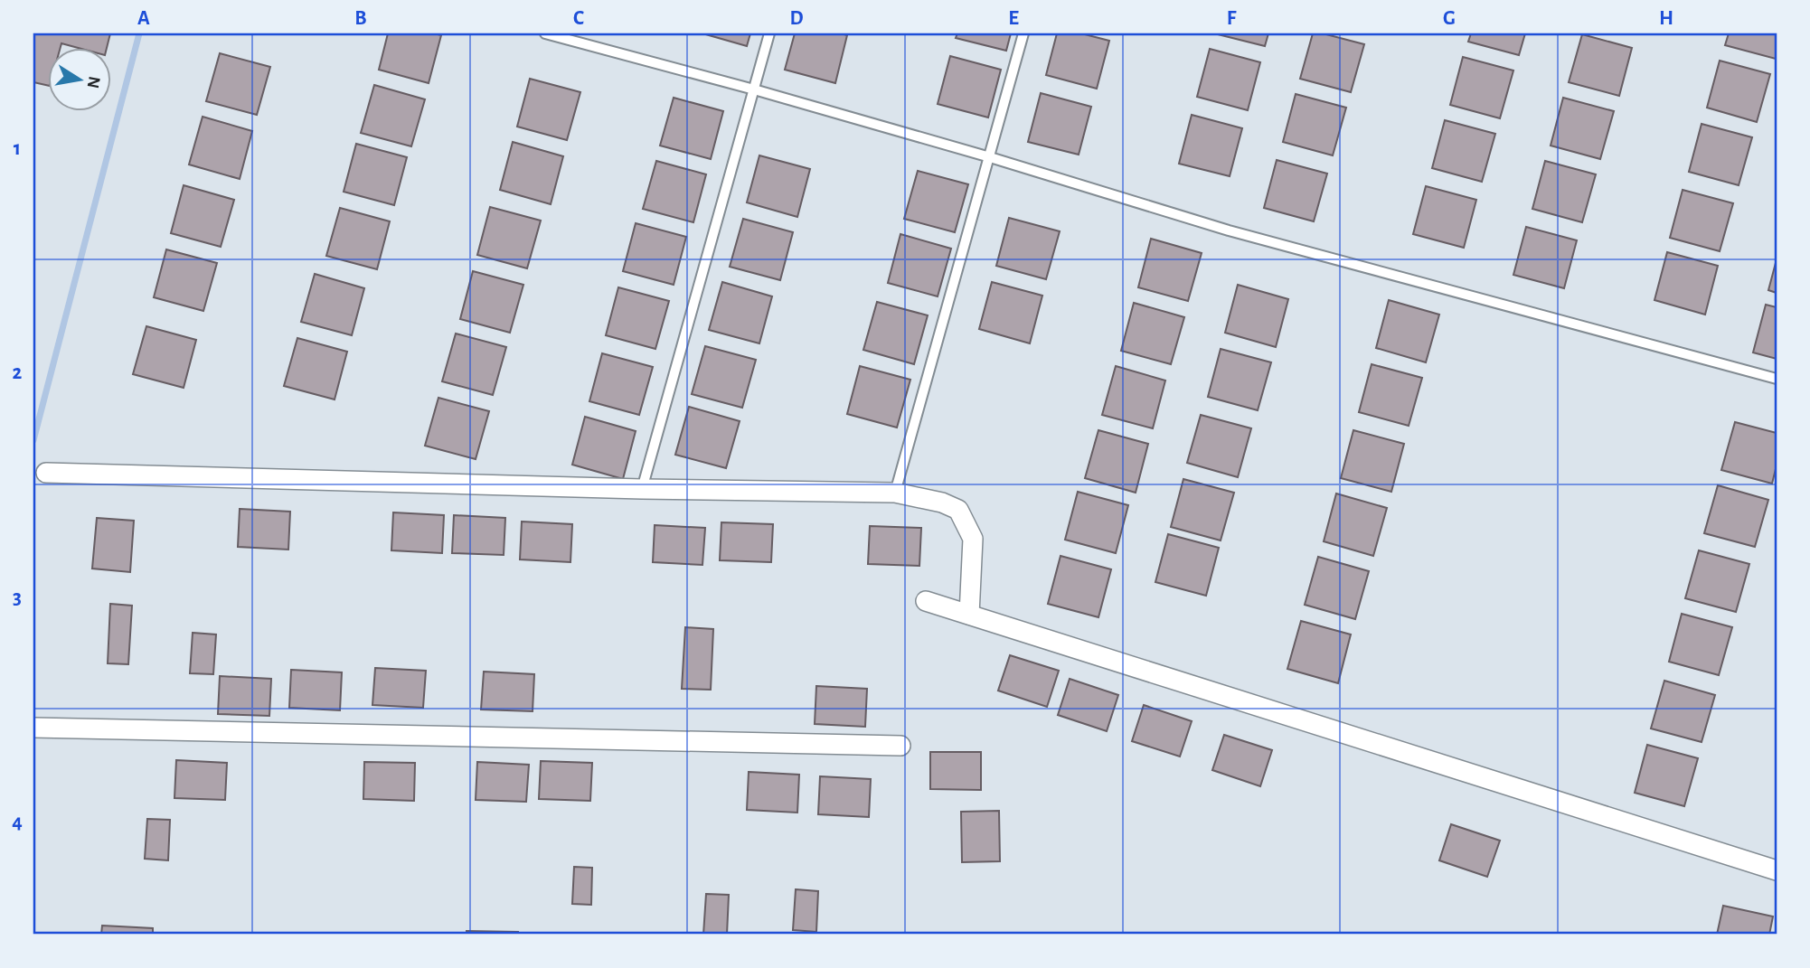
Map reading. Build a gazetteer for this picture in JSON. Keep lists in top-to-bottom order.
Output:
{
  "north": "right",
  "grid": {
    "columns": [
      "A",
      "B",
      "C",
      "D",
      "E",
      "F",
      "G",
      "H"
    ],
    "rows": [
      "1",
      "2",
      "3",
      "4"
    ]
  }
}
